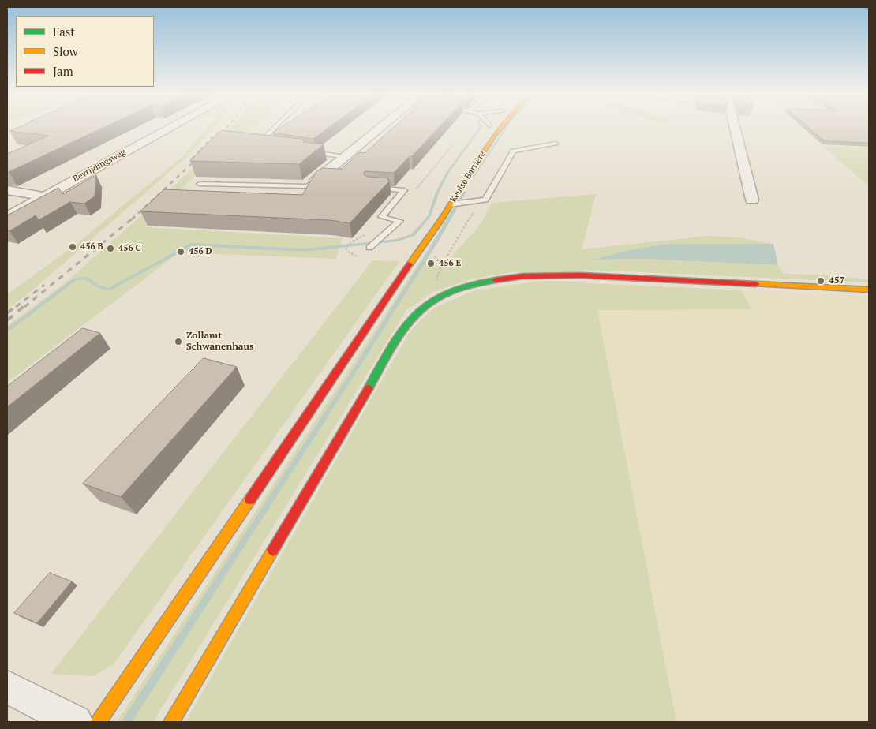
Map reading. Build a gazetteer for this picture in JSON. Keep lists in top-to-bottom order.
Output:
{
  "streets": {
    "main road": ["Keulse Barrière"],
    "street": ["Bevrijdingsweg"]
  },
  "places": [
    "456 B",
    "456 C",
    "456 D",
    "456 E",
    "457",
    "Zollamt Schwanenhaus"
  ],
  "legend": ["Fast", "Slow", "Jam"]
}
